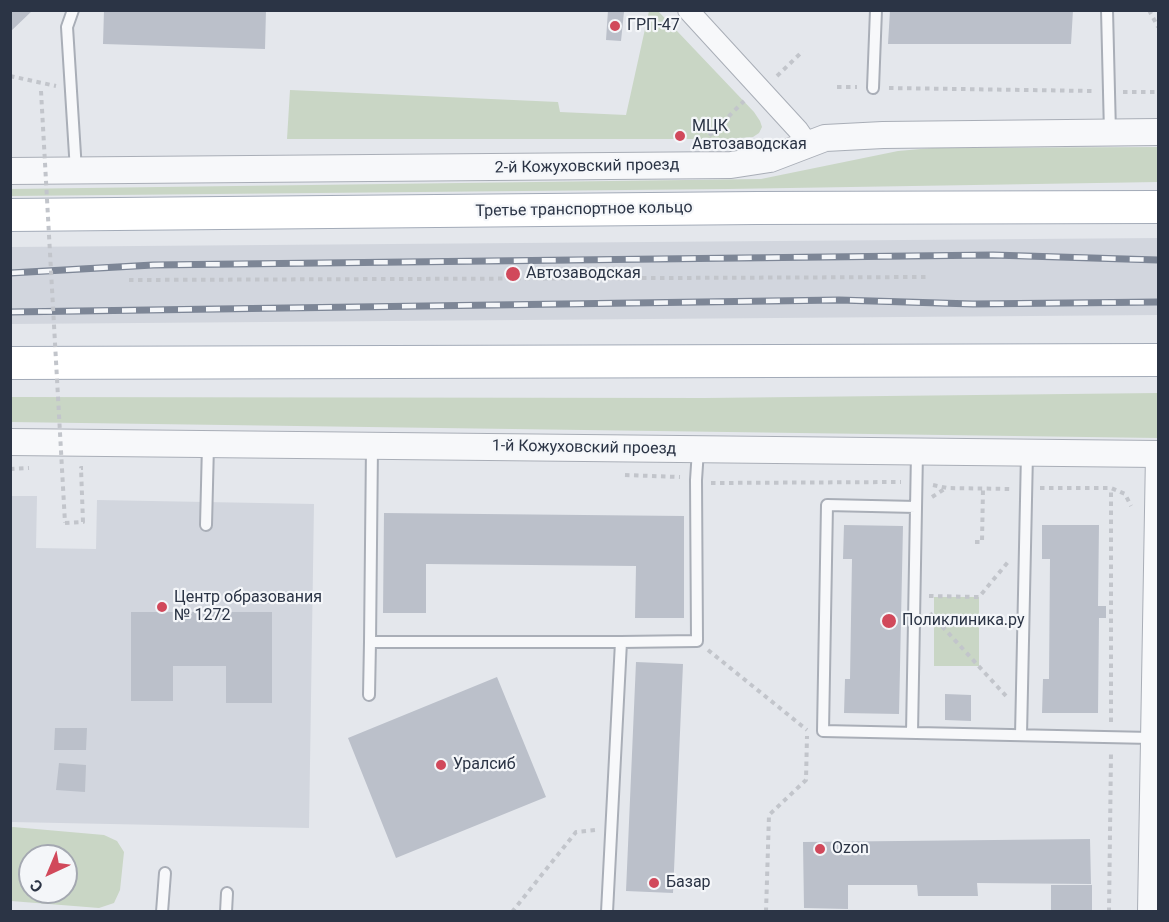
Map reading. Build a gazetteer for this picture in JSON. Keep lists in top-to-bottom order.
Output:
{
  "streets": {
    "main road": ["Третье транспортное кольцо"],
    "street": ["2-й Кожуховский проезд", "1-й Кожуховский проезд"]
  },
  "places": [
    "ГРП-47",
    "МЦК Автозаводская",
    "Автозаводская",
    "Центр образования № 1272",
    "Поликлиника.ру",
    "Уралсиб",
    "Ozon",
    "Базар"
  ],
  "north": "bottom left"
}
